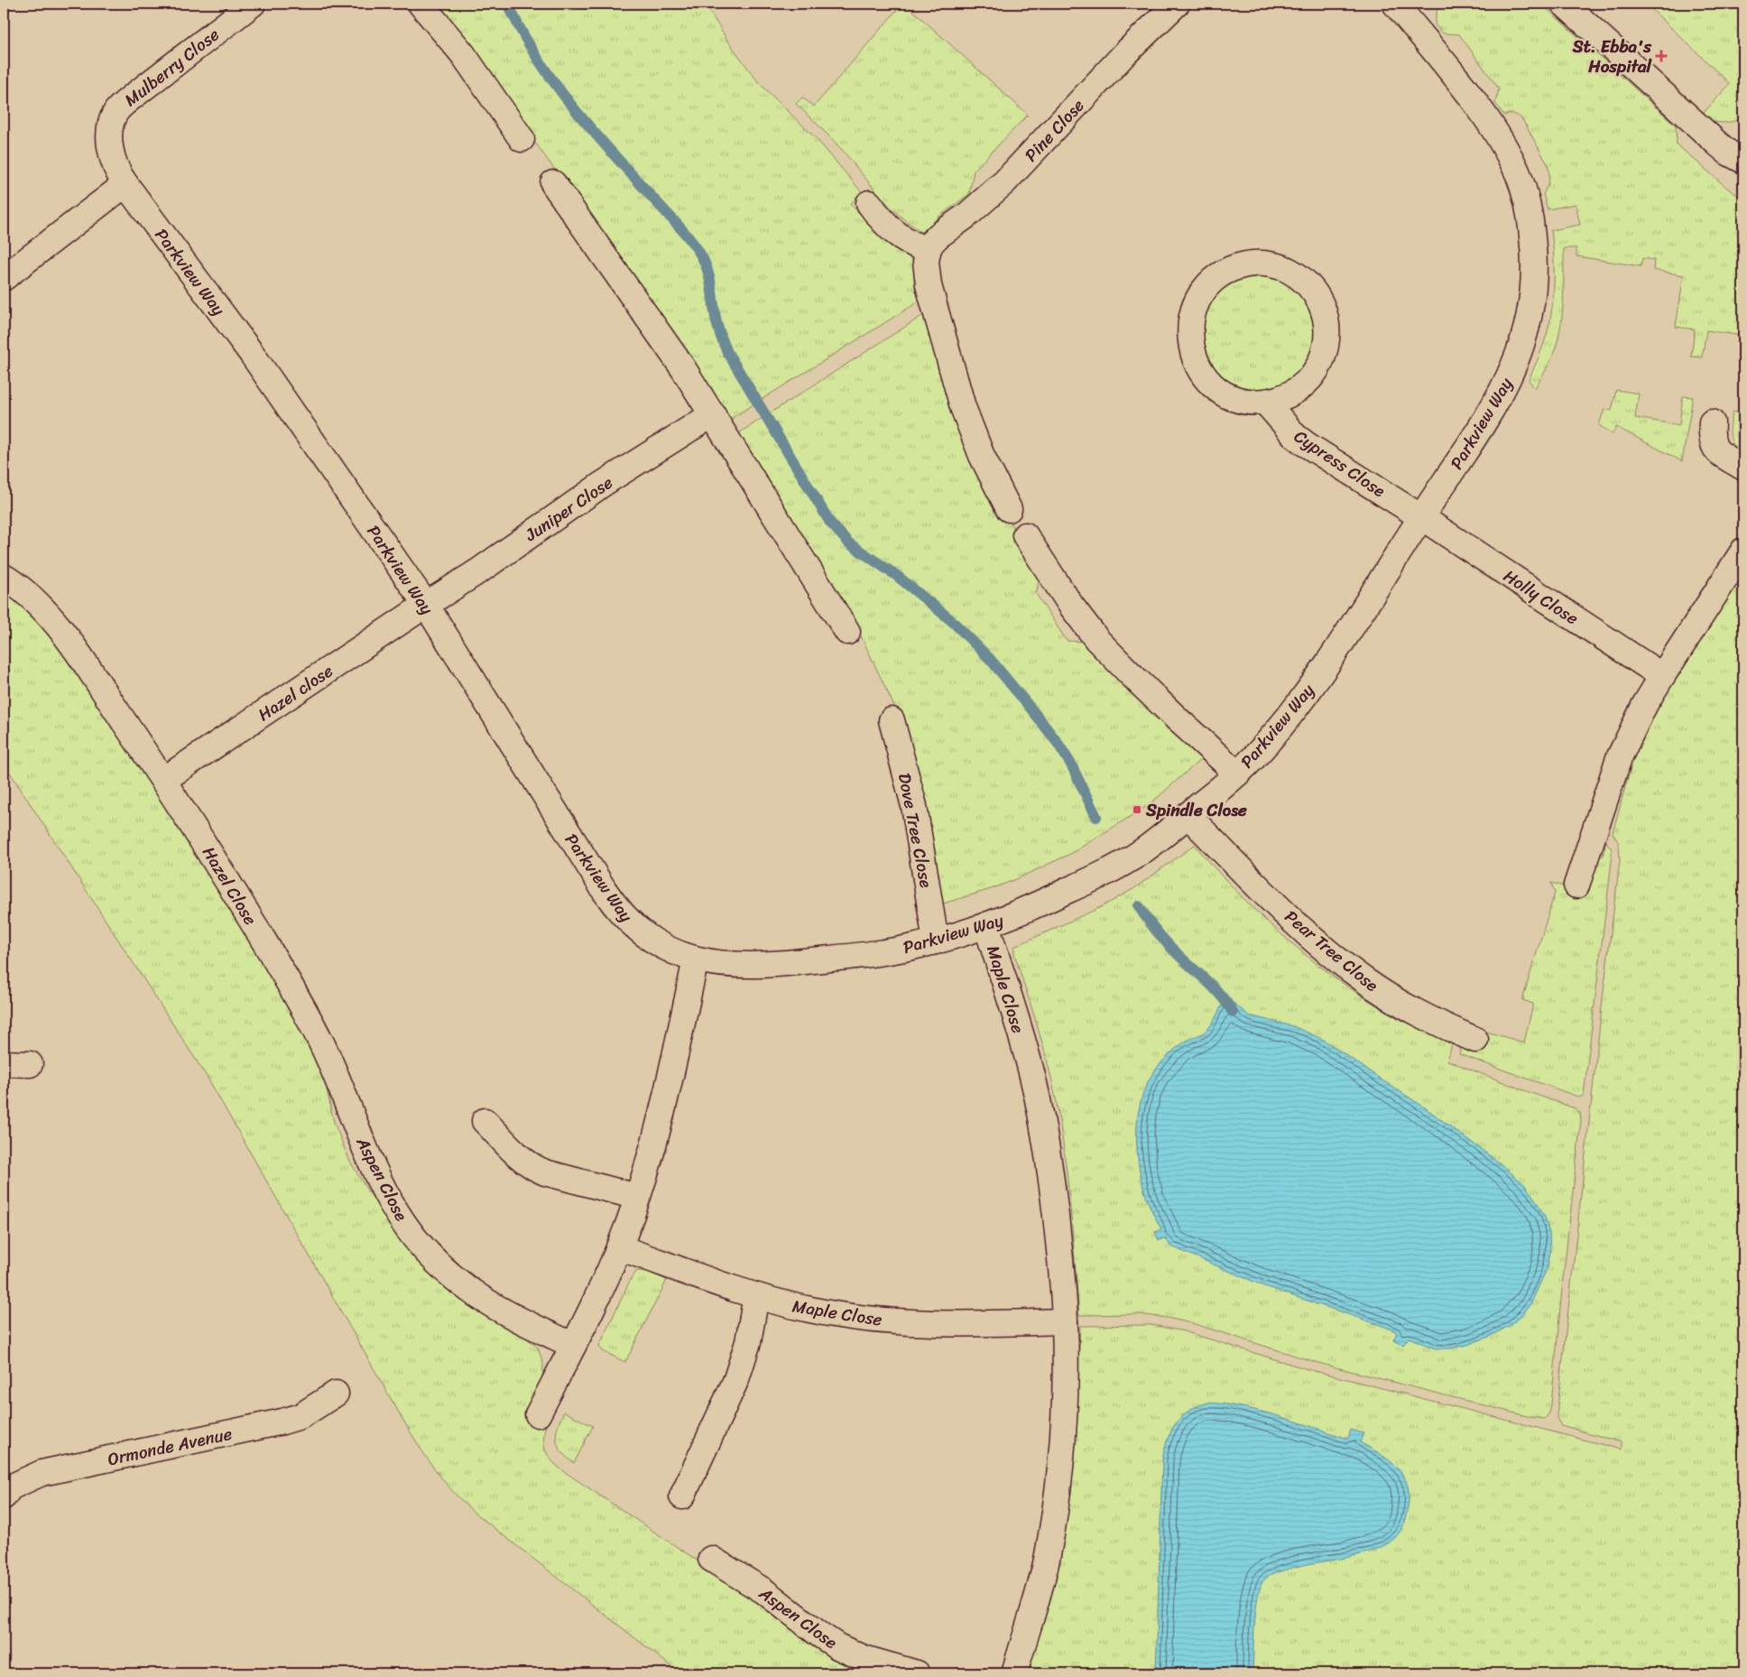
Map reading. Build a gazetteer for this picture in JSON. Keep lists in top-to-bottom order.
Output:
{
  "streets": {
    "street": [
      "Mulberry Close",
      "Pine Close",
      "Parkview Way",
      "Cypress Close",
      "Juniper Close",
      "Holly Close",
      "Hazel close",
      "Dove Tree Close",
      "Hazel Close",
      "Pear Tree Close",
      "Maple Close",
      "Aspen Close",
      "Ormonde Avenue"
    ]
  },
  "crossings": [
    ["Mulberry Close", "Parkview Way"],
    ["Parkview Way", "Cypress Close"],
    ["Parkview Way", "Juniper Close"],
    ["Parkview Way", "Holly Close"],
    ["Parkview Way", "Hazel close"],
    ["Parkview Way", "Dove Tree Close"],
    ["Parkview Way", "Pear Tree Close"],
    ["Parkview Way", "Maple Close"],
    ["Cypress Close", "Holly Close"],
    ["Juniper Close", "Hazel close"],
    ["Hazel close", "Hazel Close"],
    ["Hazel Close", "Aspen Close"]
  ],
  "places": {
    "health": ["St. Ebba's Hospital"],
    "transit": ["Spindle Close"]
  }
}
